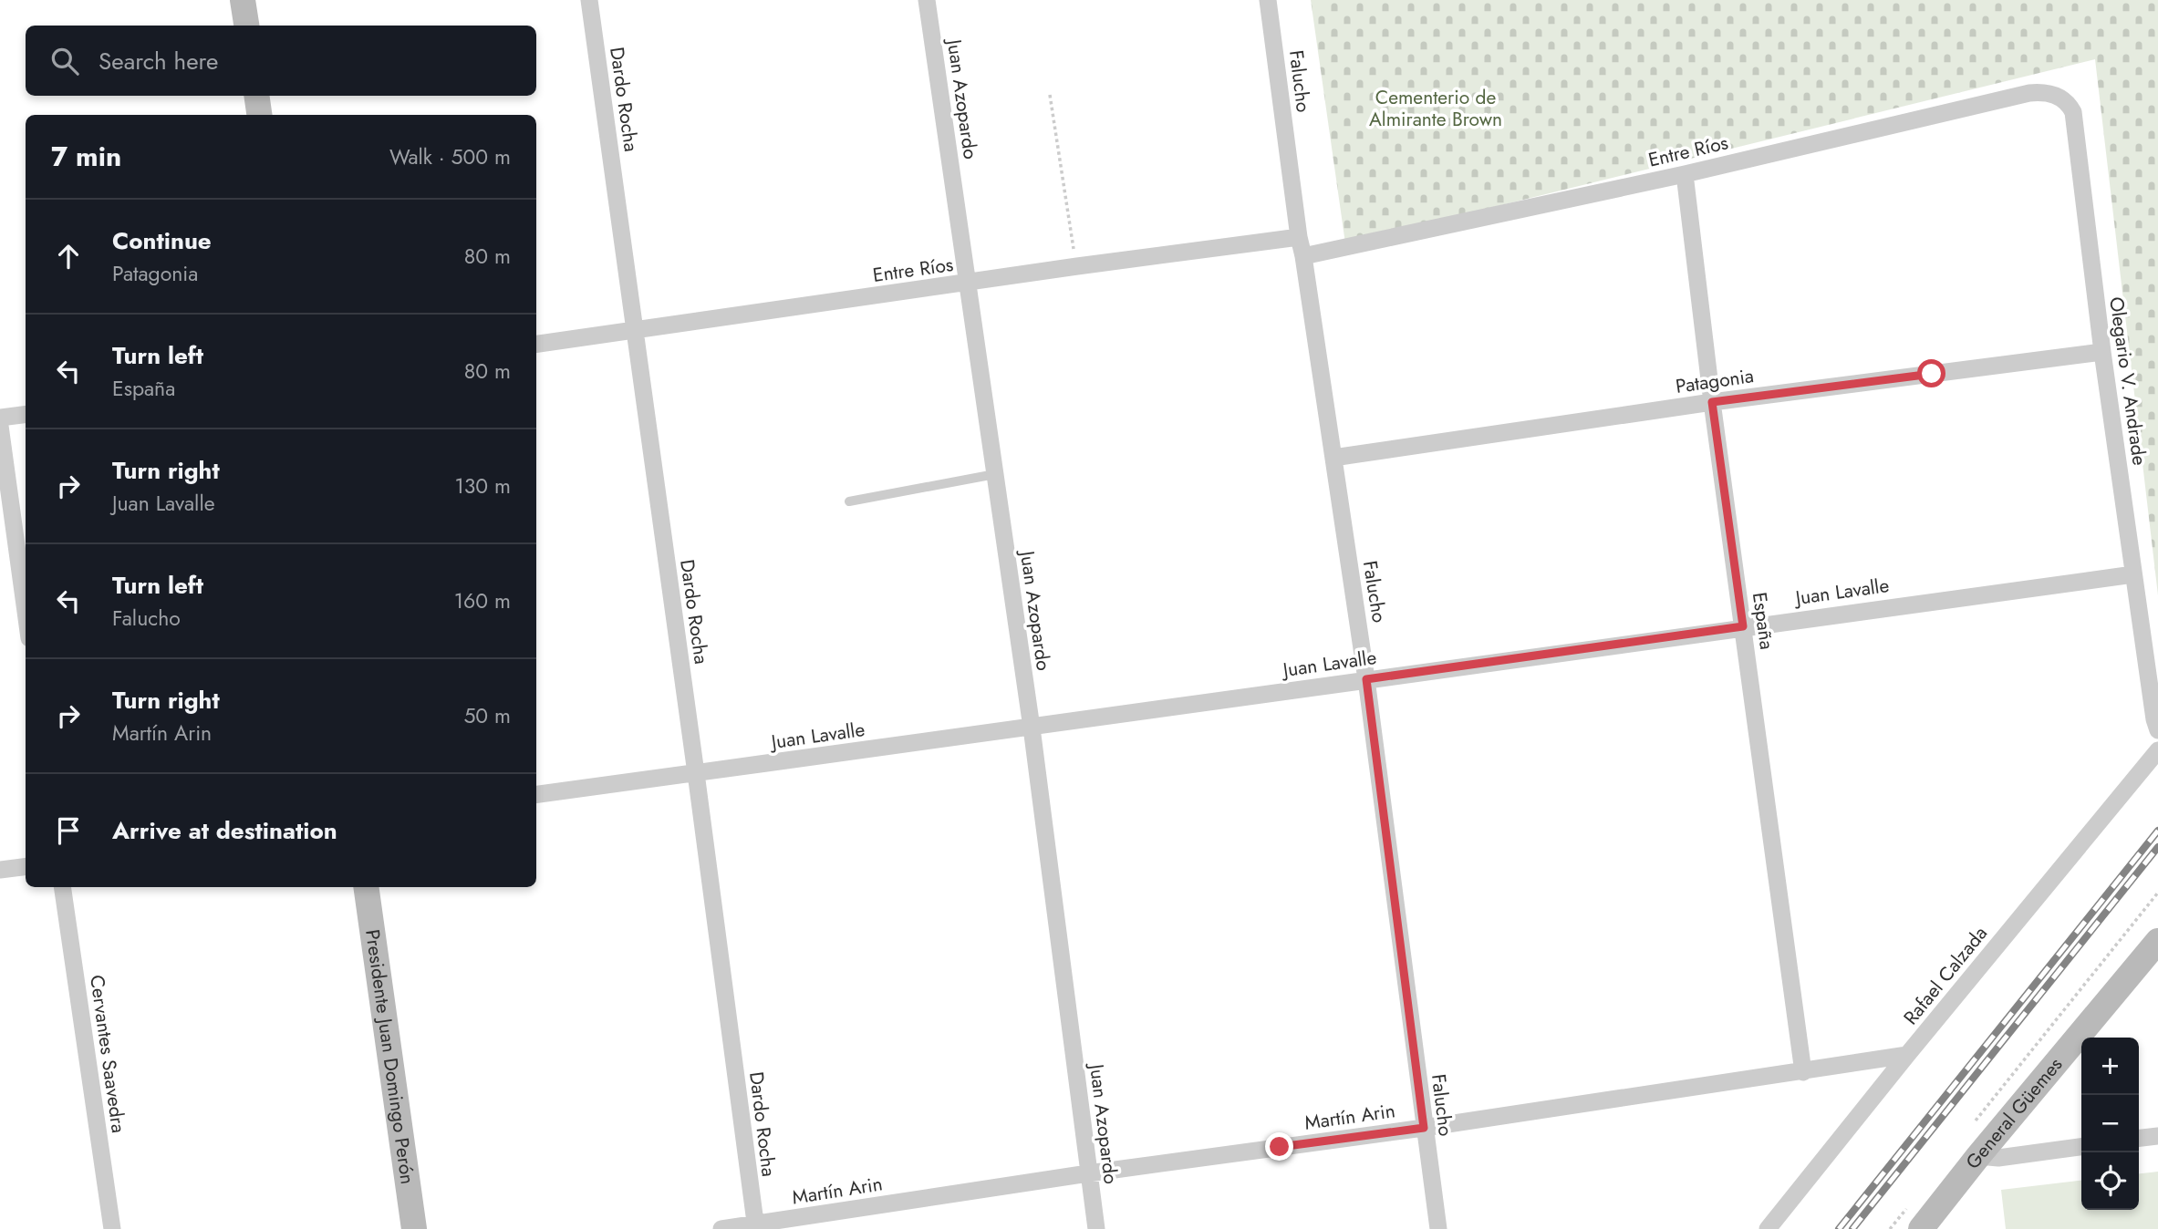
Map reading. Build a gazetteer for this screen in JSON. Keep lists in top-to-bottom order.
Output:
{
  "streets": {
    "street": [
      "Falucho",
      "Dardo Rocha",
      "Juan Azopardo",
      "Entre Ríos",
      "Patagonia",
      "Olegario V. Andrade",
      "Juan Lavalle",
      "España",
      "Rafael Calzada",
      "Cervantes Saavedra",
      "Presidente Juan Domingo Perón",
      "General Güemes",
      "Martín Arin"
    ]
  },
  "crossings": [
    ["Falucho", "Entre Ríos"],
    ["Falucho", "Patagonia"],
    ["Falucho", "Juan Lavalle"],
    ["Falucho", "Martín Arin"],
    ["Dardo Rocha", "Entre Ríos"],
    ["Dardo Rocha", "Juan Lavalle"],
    ["Dardo Rocha", "Martín Arin"],
    ["Juan Azopardo", "Entre Ríos"],
    ["Juan Azopardo", "Juan Lavalle"],
    ["Juan Azopardo", "Martín Arin"],
    ["Entre Ríos", "Olegario V. Andrade"],
    ["Entre Ríos", "España"],
    ["Patagonia", "Olegario V. Andrade"],
    ["Patagonia", "España"],
    ["Olegario V. Andrade", "Juan Lavalle"],
    ["Juan Lavalle", "España"],
    ["España", "Martín Arin"],
    ["Rafael Calzada", "Martín Arin"]
  ],
  "parks": ["Cementerio de Almirante Brown"],
  "page": {
    "search": "Search here",
    "heading": ["7 min", "Walk · 500 m"],
    "list": [
      ["Continue", "Patagonia", "80 m"],
      ["Turn left", "España", "80 m"],
      ["Turn right", "Juan Lavalle", "130 m"],
      ["Turn left", "Falucho", "160 m"],
      ["Turn right", "Martín Arin", "50 m"],
      "Arrive at destination"
    ],
    "map_buttons": ["+", "−"]
  }
}
